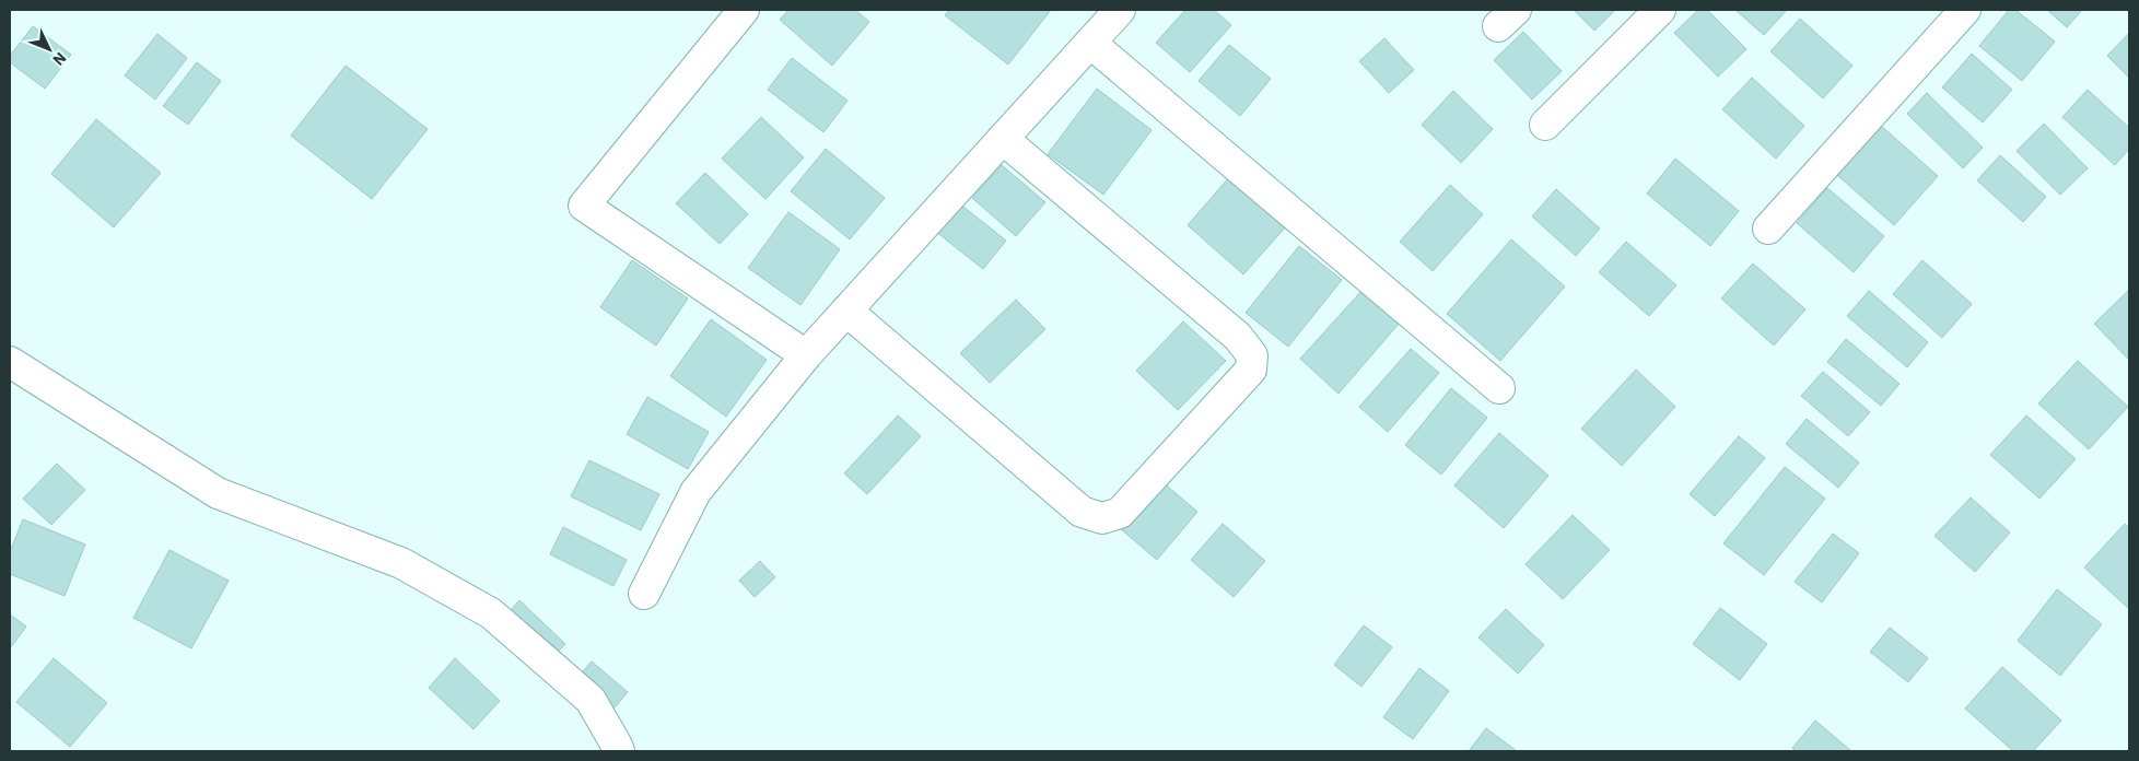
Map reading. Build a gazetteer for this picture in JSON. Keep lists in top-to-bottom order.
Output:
{
  "north": "bottom right"
}
